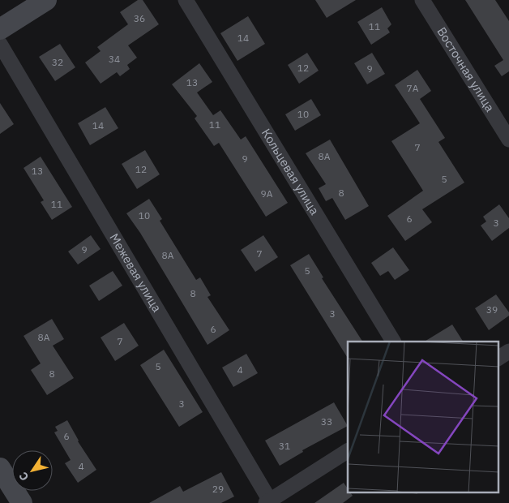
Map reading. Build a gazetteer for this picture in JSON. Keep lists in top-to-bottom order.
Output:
{
  "streets": {
    "street": ["Восточная улица", "Кольцевая улица", "Межевая улица"]
  },
  "house_numbers": [
    "36",
    "11",
    "14",
    "34",
    "32",
    "12",
    "9",
    "13",
    "7А",
    "10",
    "11",
    "14",
    "7",
    "8А",
    "9",
    "12",
    "13",
    "5",
    "8",
    "9А",
    "11",
    "10",
    "6",
    "3",
    "9",
    "7",
    "8А",
    "5",
    "8",
    "39",
    "3",
    "6",
    "8А",
    "7",
    "5",
    "4",
    "8",
    "3",
    "33",
    "6",
    "31",
    "4",
    "29"
  ],
  "north": "bottom left"
}
